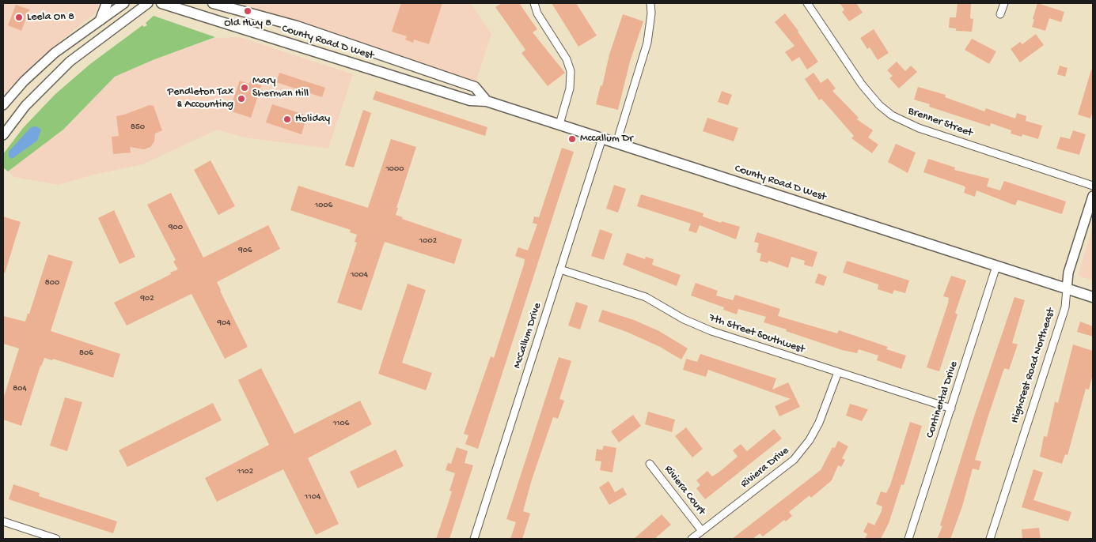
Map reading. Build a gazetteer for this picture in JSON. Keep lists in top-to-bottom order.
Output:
{
  "streets": {
    "main road": ["County Road D West"],
    "street": [
      "Brenner Street",
      "7th Street Southwest",
      "McCallum Drive",
      "Highcrest Road Northeast",
      "Continental Drive",
      "Riviera Drive",
      "Riviera Court"
    ]
  },
  "crossings": [
    ["County Road D West", "McCallum Drive"],
    ["County Road D West", "Highcrest Road Northeast"],
    ["County Road D West", "Continental Drive"],
    ["7th Street Southwest", "McCallum Drive"],
    ["7th Street Southwest", "Continental Drive"],
    ["7th Street Southwest", "Riviera Drive"],
    ["Riviera Drive", "Riviera Court"]
  ],
  "places": [
    "Old Hwy 8",
    "Leela On 8",
    "Mary Sherman Hill",
    "Pendleton Tax & Accounting",
    "Holiday",
    "Mccallum Dr"
  ],
  "house_numbers": [
    "850",
    "1000",
    "1006",
    "900",
    "1002",
    "906",
    "1004",
    "800",
    "902",
    "904",
    "806",
    "804",
    "1106",
    "1102",
    "1104"
  ]
}
